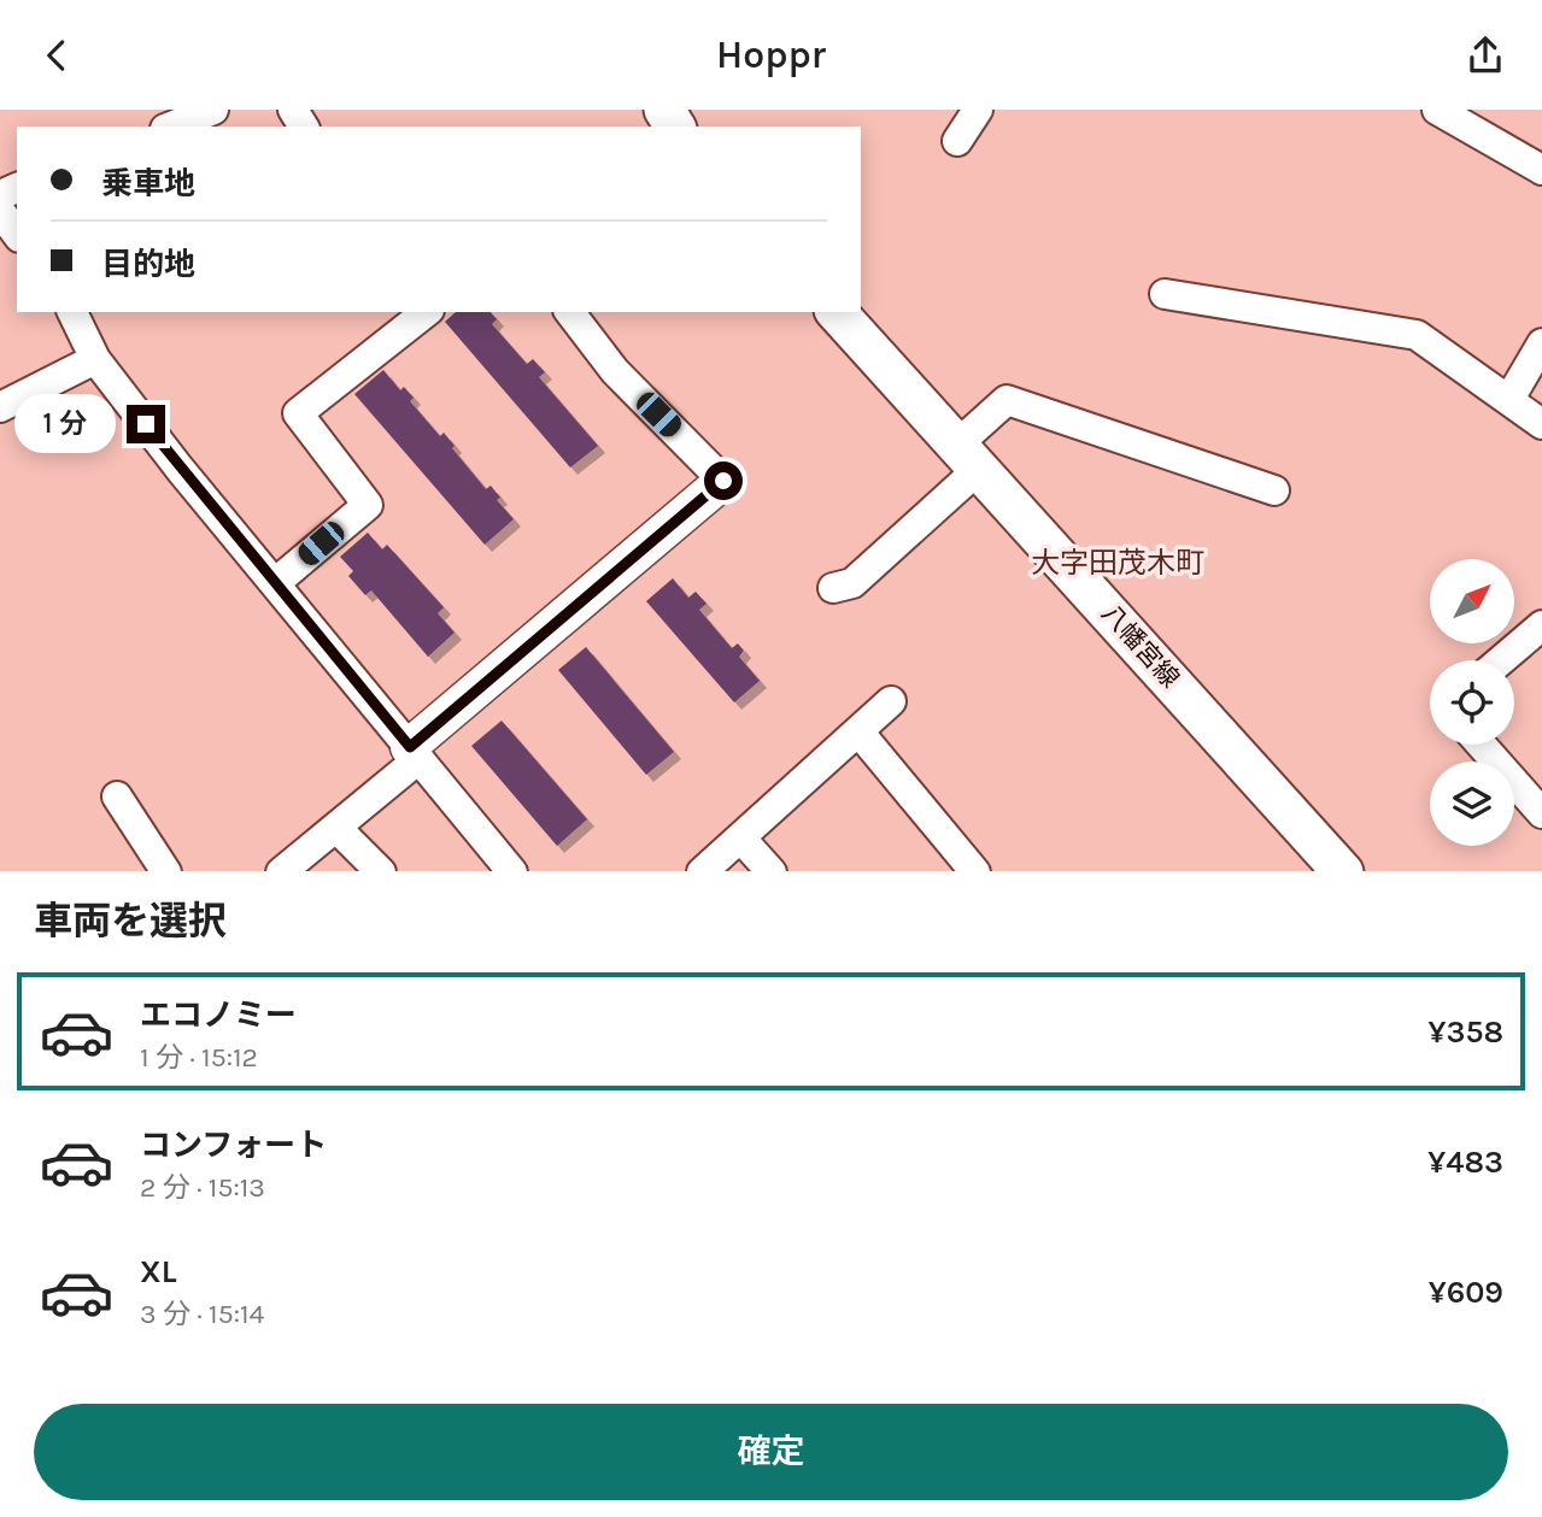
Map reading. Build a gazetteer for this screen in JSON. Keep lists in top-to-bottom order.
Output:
{
  "streets": {
    "main road": ["八幡宮線"]
  },
  "districts": ["大字田茂木町"],
  "north": "top right",
  "page": {
    "header": "Hoppr",
    "banner": ["乗車地", "目的地"],
    "bubble": "1 分",
    "heading": "車両を選択",
    "list": [
      {
        "name": "エコノミー",
        "note": "1 分 · 15:12",
        "value": "¥358"
      },
      {
        "name": "コンフォート",
        "note": "2 分 · 15:13",
        "value": "¥483"
      },
      {
        "name": "XL",
        "note": "3 分 · 15:14",
        "value": "¥609"
      }
    ],
    "buttons": "確定"
  }
}
